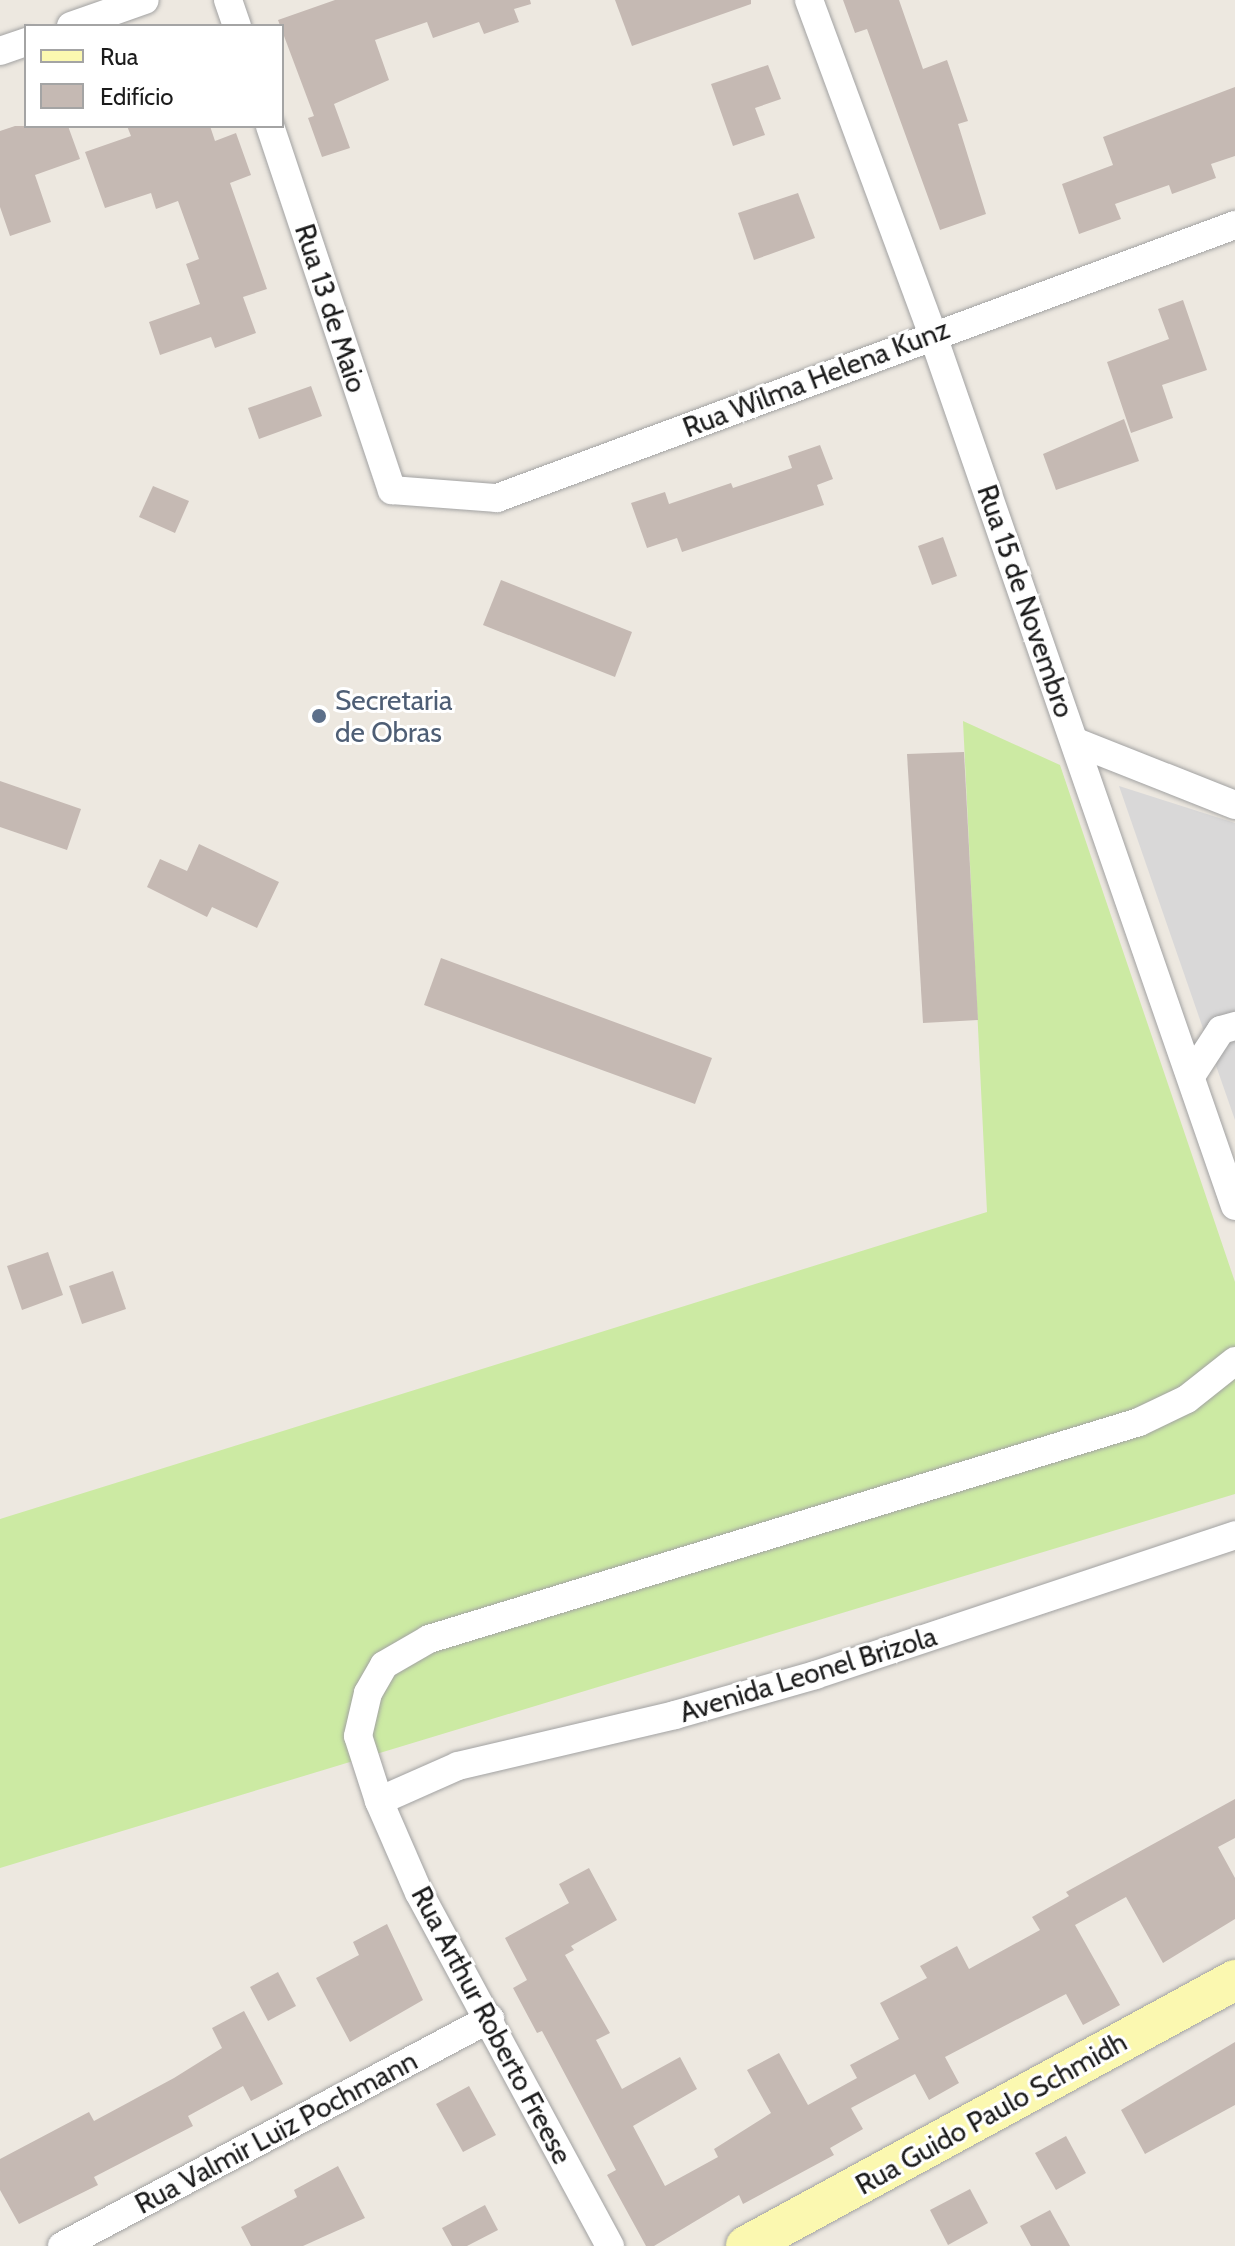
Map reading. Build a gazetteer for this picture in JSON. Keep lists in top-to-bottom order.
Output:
{
  "streets": {
    "street": [
      "Rua 13 de Maio",
      "Rua Wilma Helena Kunz",
      "Rua 15 de Novembro",
      "Avenida Leonel Brizola",
      "Rua Arthur Roberto Freese",
      "Rua Guido Paulo Schmidh",
      "Rua Valmir Luiz Pochmann"
    ]
  },
  "crossings": [
    ["Rua 13 de Maio", "Rua Wilma Helena Kunz"],
    ["Rua Wilma Helena Kunz", "Rua 15 de Novembro"],
    ["Avenida Leonel Brizola", "Rua Arthur Roberto Freese"],
    ["Rua Arthur Roberto Freese", "Rua Valmir Luiz Pochmann"]
  ],
  "places": ["Secretaria de Obras"],
  "legend": ["Rua", "Edifício"]
}
